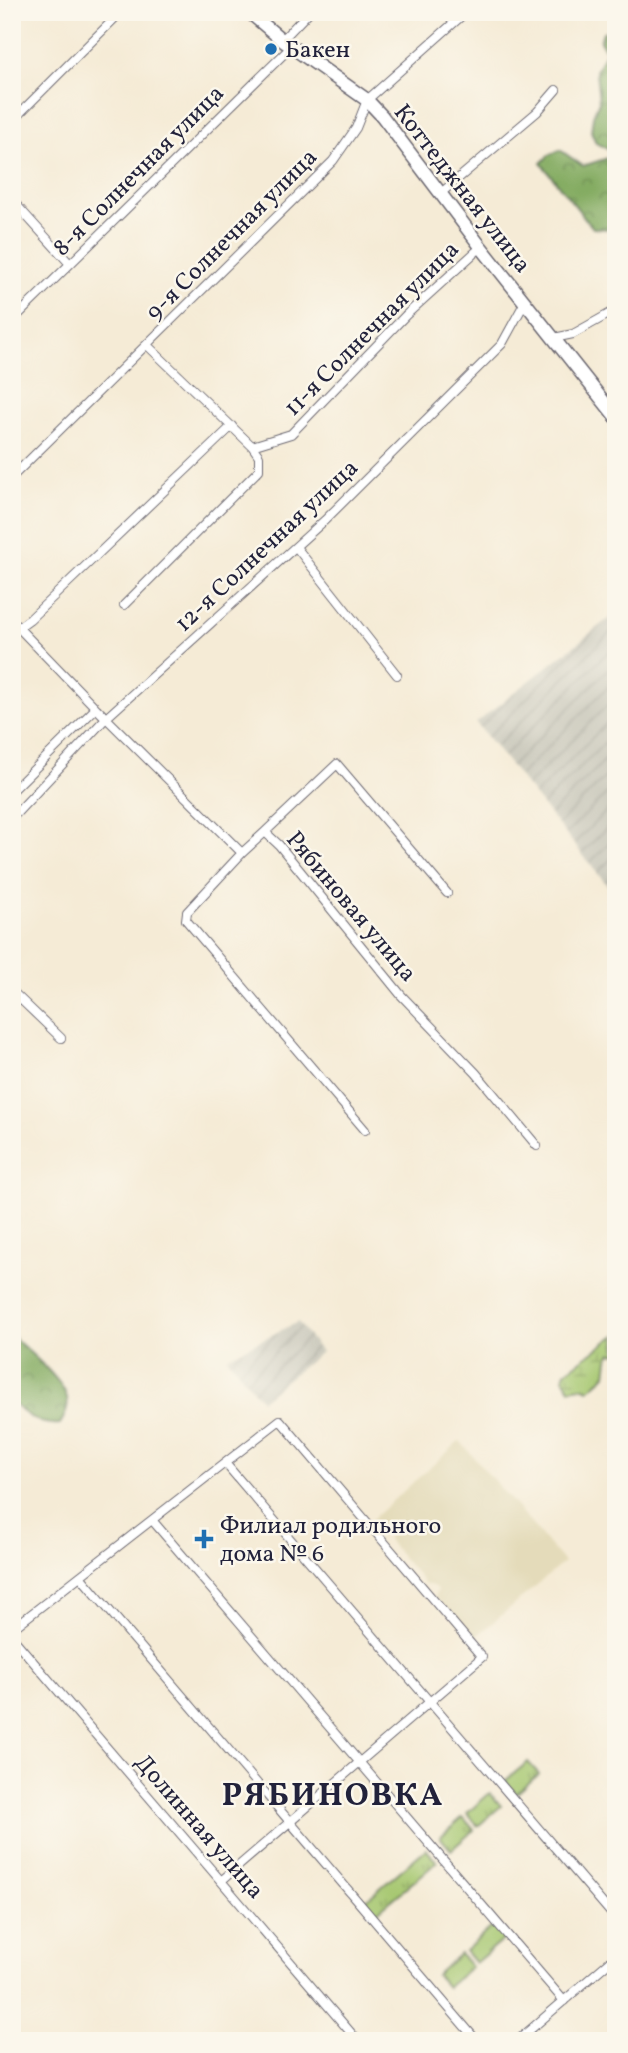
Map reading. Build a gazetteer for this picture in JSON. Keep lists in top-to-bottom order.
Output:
{
  "streets": {
    "street": [
      "8-я Солнечная улица",
      "Коттеджная улица",
      "9-я Солнечная улица",
      "11-я Солнечная улица",
      "12-я Солнечная улица",
      "Рябиновая улица",
      "Долинная улица"
    ]
  },
  "crossings": [
    ["8-я Солнечная улица", "Коттеджная улица"],
    ["Коттеджная улица", "9-я Солнечная улица"],
    ["Коттеджная улица", "11-я Солнечная улица"],
    ["Коттеджная улица", "12-я Солнечная улица"]
  ],
  "districts": ["РЯБИНОВКА"],
  "places": {
    "other": ["Бакен"],
    "health": ["Филиал родильного дома № 6"]
  }
}
